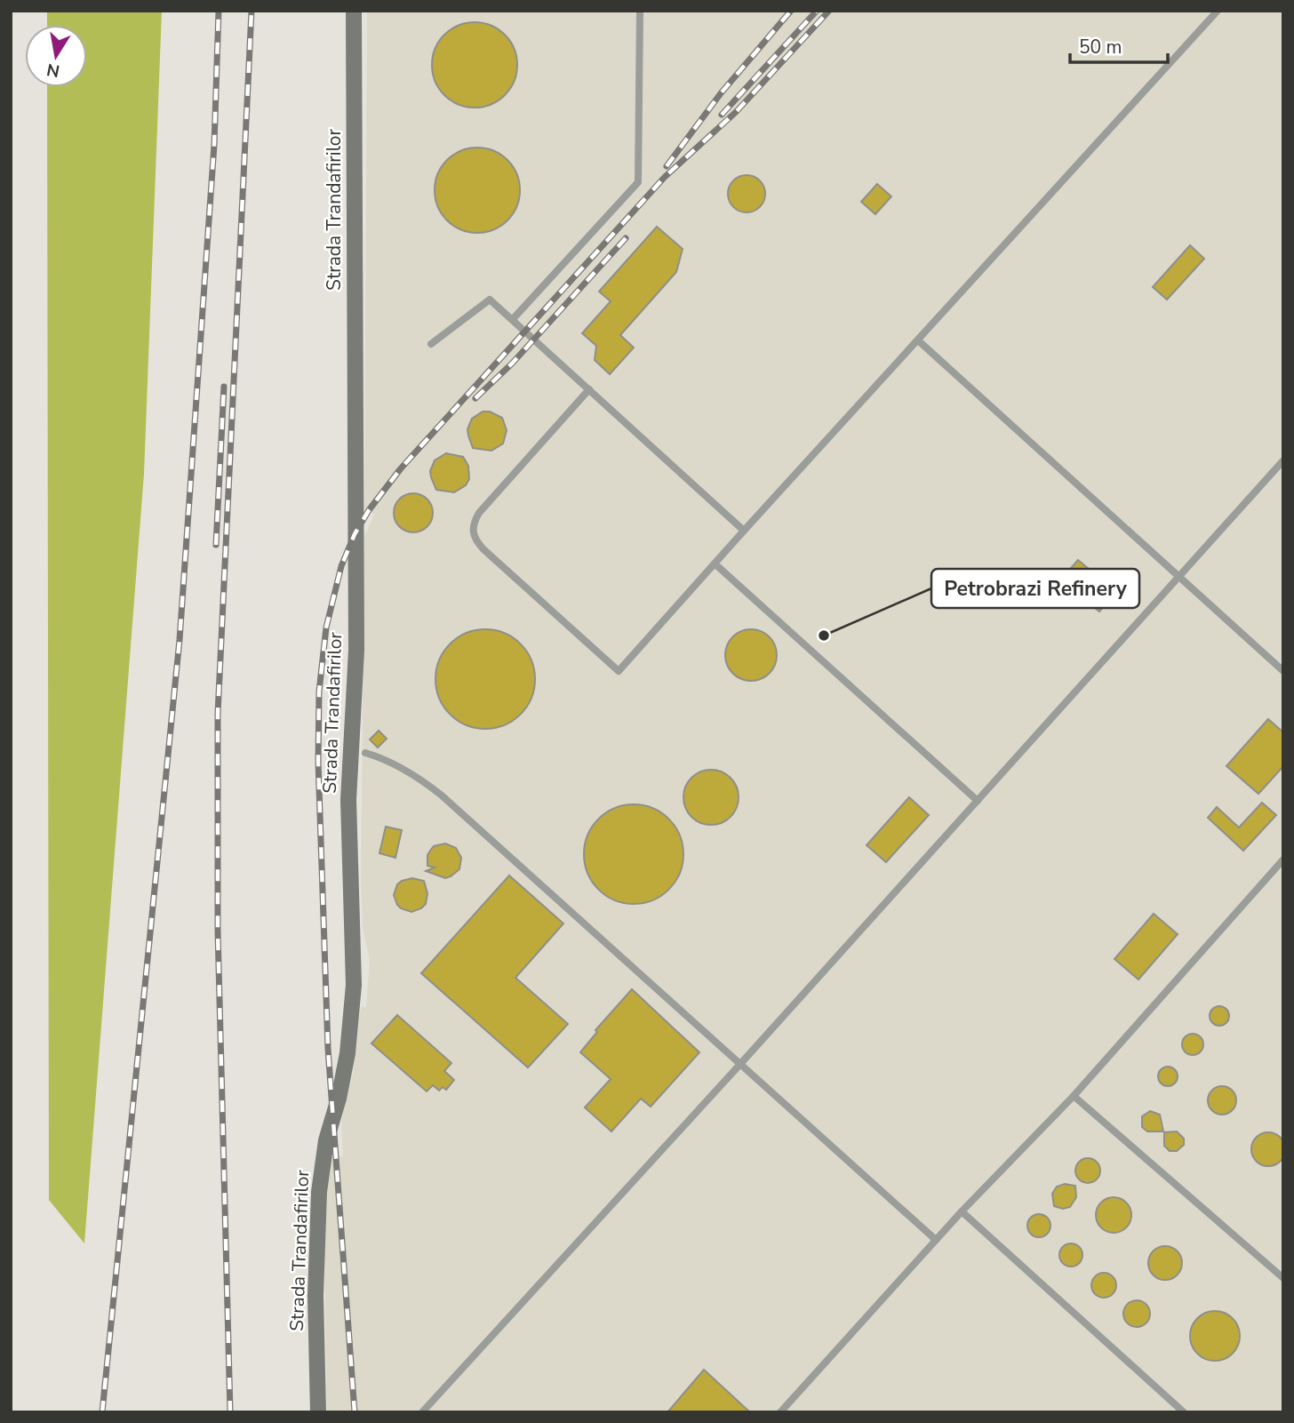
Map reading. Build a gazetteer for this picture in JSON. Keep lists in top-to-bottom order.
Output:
{
  "streets": {
    "main road": ["Strada Trandafirilor"]
  },
  "places": ["Petrobrazi Refinery"],
  "scale_bar": "50 m",
  "north": "bottom"
}
